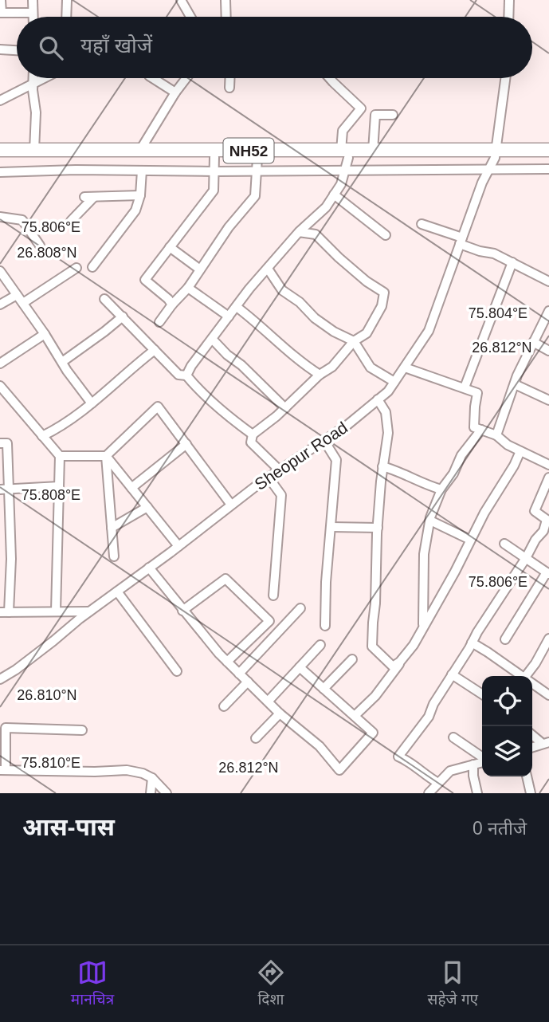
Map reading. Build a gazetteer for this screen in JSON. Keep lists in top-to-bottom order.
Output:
{
  "streets": {
    "highway": ["NH52"],
    "street": ["Sheopur Road"]
  },
  "crossings": [
    ["NH52", "Sheopur Road"]
  ],
  "page": {
    "search": "यहाँ खोजें",
    "heading": ["आस-पास", "0 नतीजे"],
    "nav": ["मानचित्र", "दिशा", "सहेजे गए"]
  },
  "coordinates": [
    "75.806°E",
    "26.808°N",
    "75.804°E",
    "26.812°N",
    "75.808°E",
    "26.810°N",
    "75.810°E"
  ]
}
